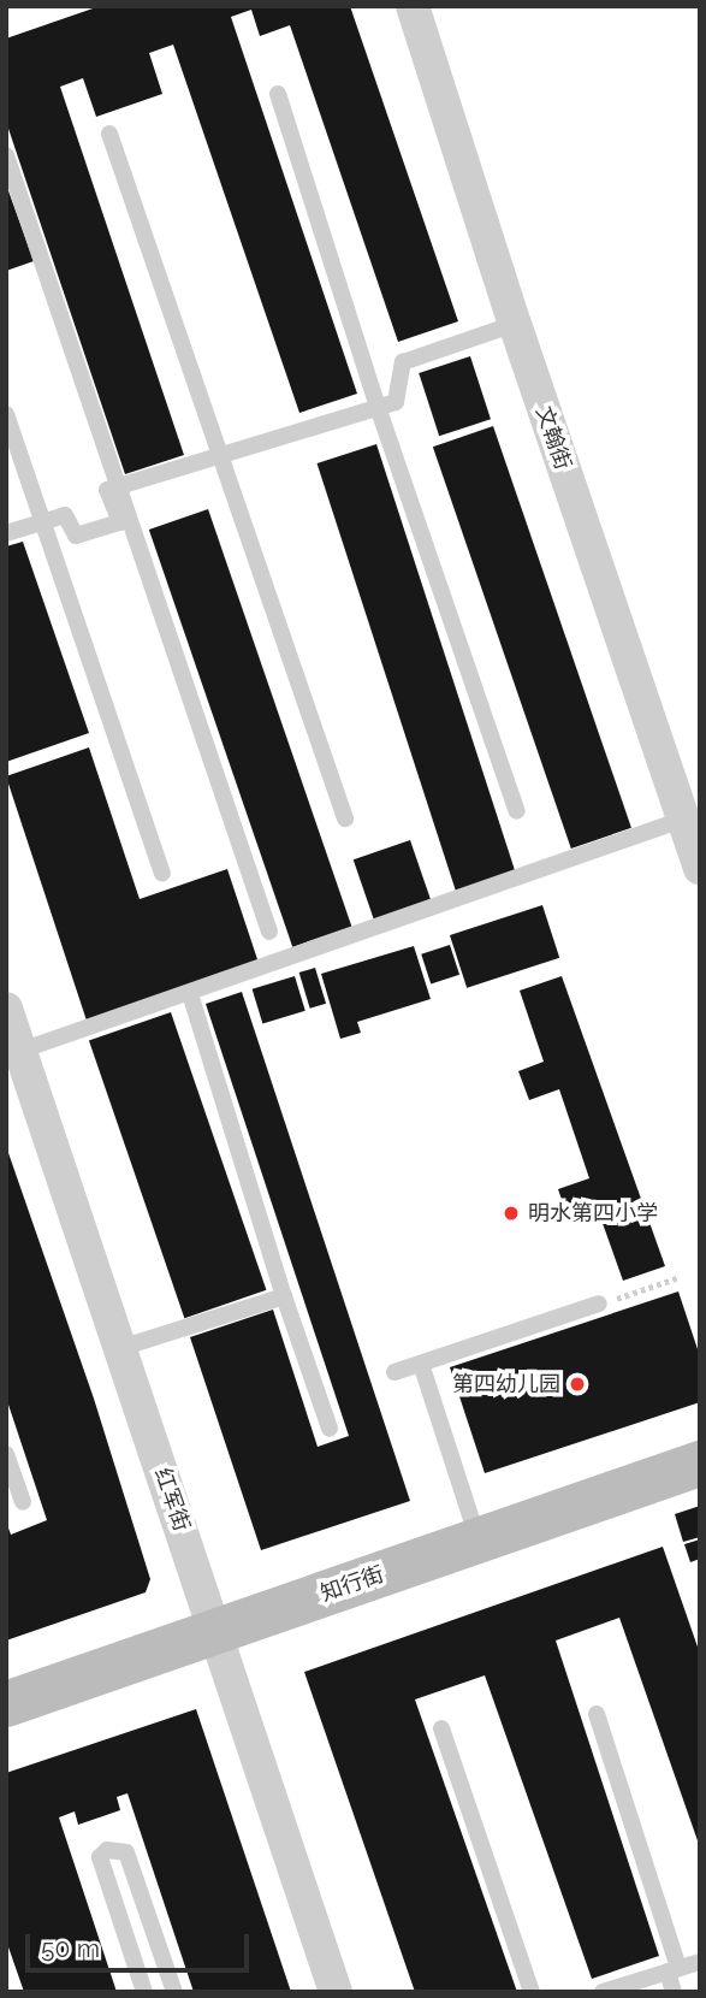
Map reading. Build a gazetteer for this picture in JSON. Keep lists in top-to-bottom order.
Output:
{
  "streets": {
    "street": ["文翰街", "红军街", "知行街"]
  },
  "crossings": [
    ["红军街", "知行街"]
  ],
  "places": ["明水第四小学", "第四幼儿园"],
  "scale_bar": "50 m"
}
